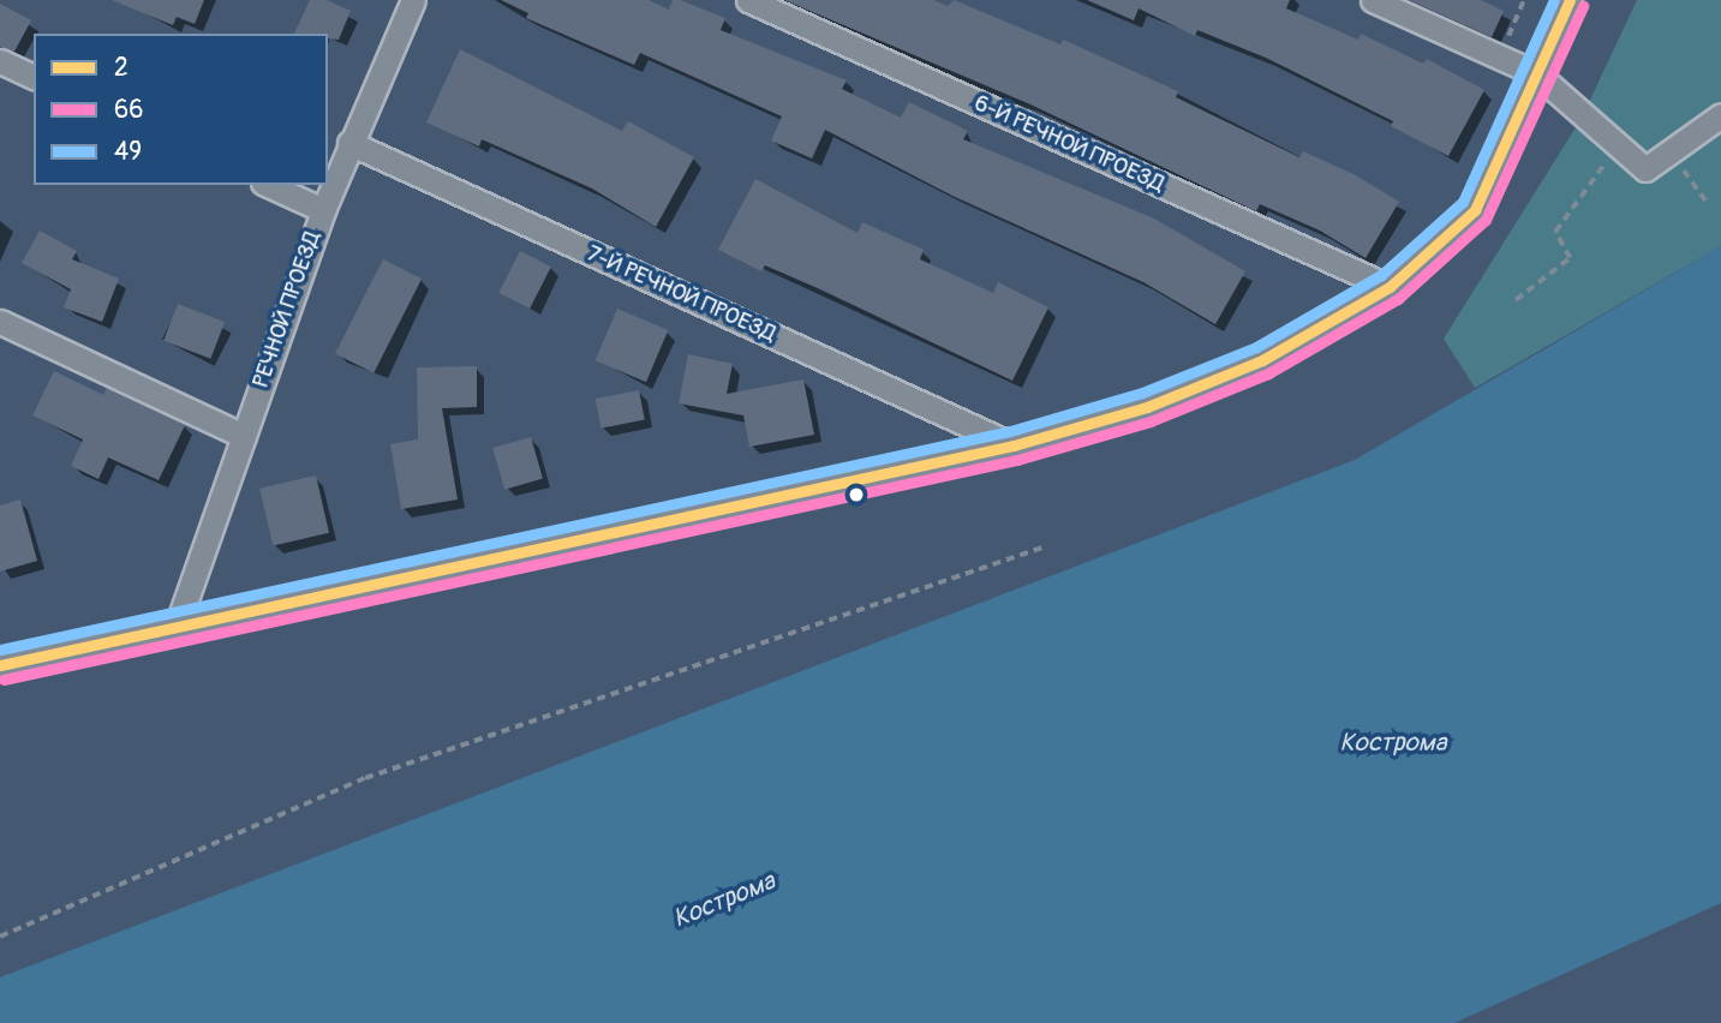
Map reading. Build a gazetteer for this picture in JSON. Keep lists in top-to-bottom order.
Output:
{
  "streets": {
    "street": ["6-Й РЕЧНОЙ ПРОЕЗД", "7-Й РЕЧНОЙ ПРОЕЗД", "РЕЧНОЙ ПРОЕЗД"]
  },
  "crossings": [
    ["7-Й РЕЧНОЙ ПРОЕЗД", "РЕЧНОЙ ПРОЕЗД"]
  ],
  "water": ["Кострома"],
  "lines": ["transit line 2", "transit line 49", "transit line 66"],
  "legend": ["2", "66", "49"]
}
